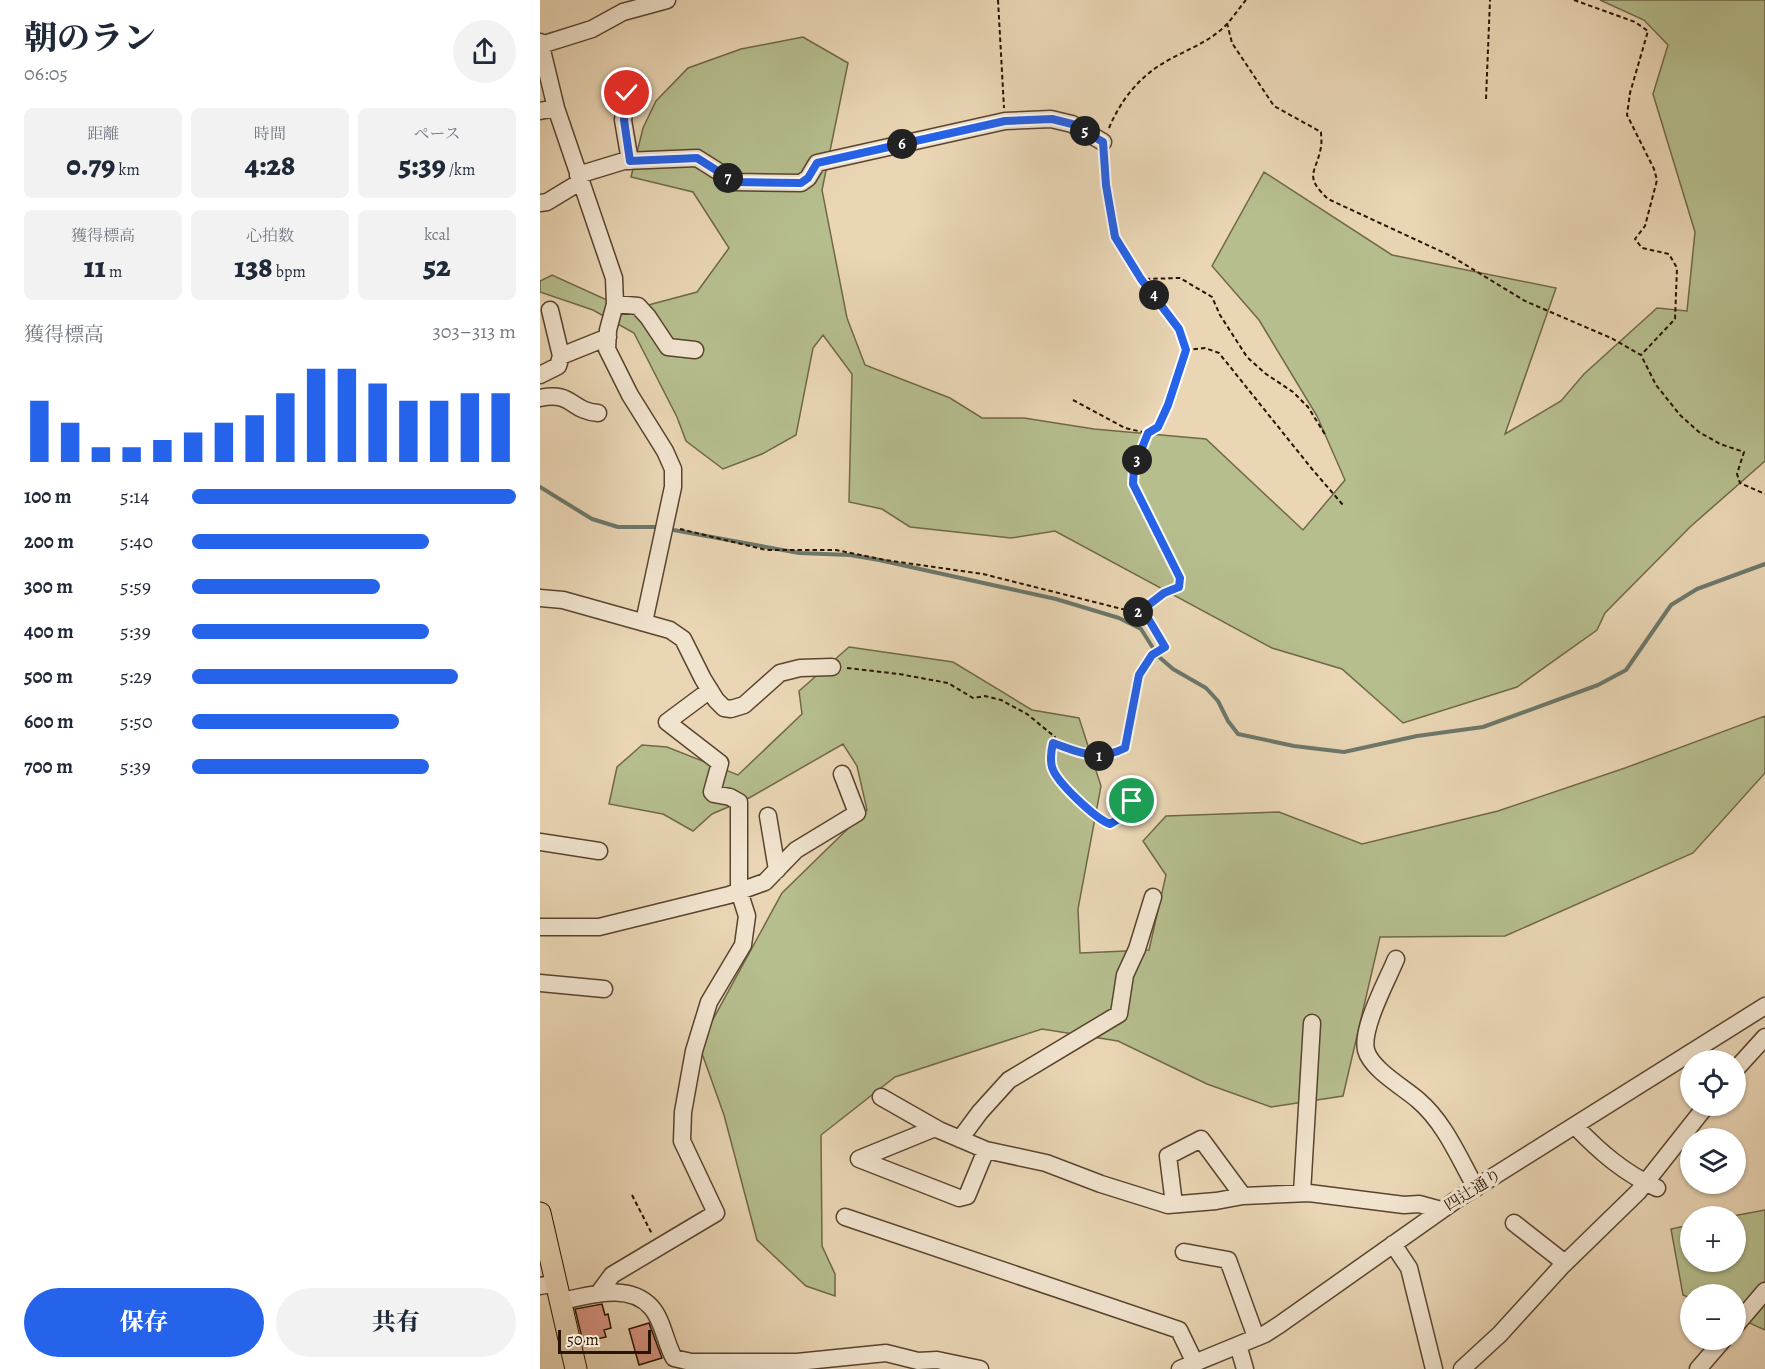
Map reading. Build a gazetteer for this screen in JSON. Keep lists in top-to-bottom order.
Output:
{
  "streets": {
    "street": ["四辻通り"]
  },
  "scale_bar": "50 m",
  "page": {
    "heading": ["朝のラン", "06:05"],
    "stats": [
      ["距離", "0.79 km"],
      ["時間", "4:28"],
      ["ペース", "5:39 /km"],
      ["獲得標高", "11 m"],
      ["心拍数", "138 bpm"],
      ["kcal", "52"]
    ],
    "pins": [
      "5",
      "6",
      "7",
      "4",
      "3",
      "2",
      "1"
    ],
    "chart": ["獲得標高", "303–313 m"],
    "list": [
      {
        "name": "100 m",
        "note": "5:14"
      },
      {
        "name": "200 m",
        "note": "5:40"
      },
      {
        "name": "300 m",
        "note": "5:59"
      },
      {
        "name": "400 m",
        "note": "5:39"
      },
      {
        "name": "500 m",
        "note": "5:29"
      },
      {
        "name": "600 m",
        "note": "5:50"
      },
      {
        "name": "700 m",
        "note": "5:39"
      }
    ],
    "map_buttons": ["+", "−"],
    "buttons": ["保存", "共有"],
    "scale": "50 m"
  }
}
